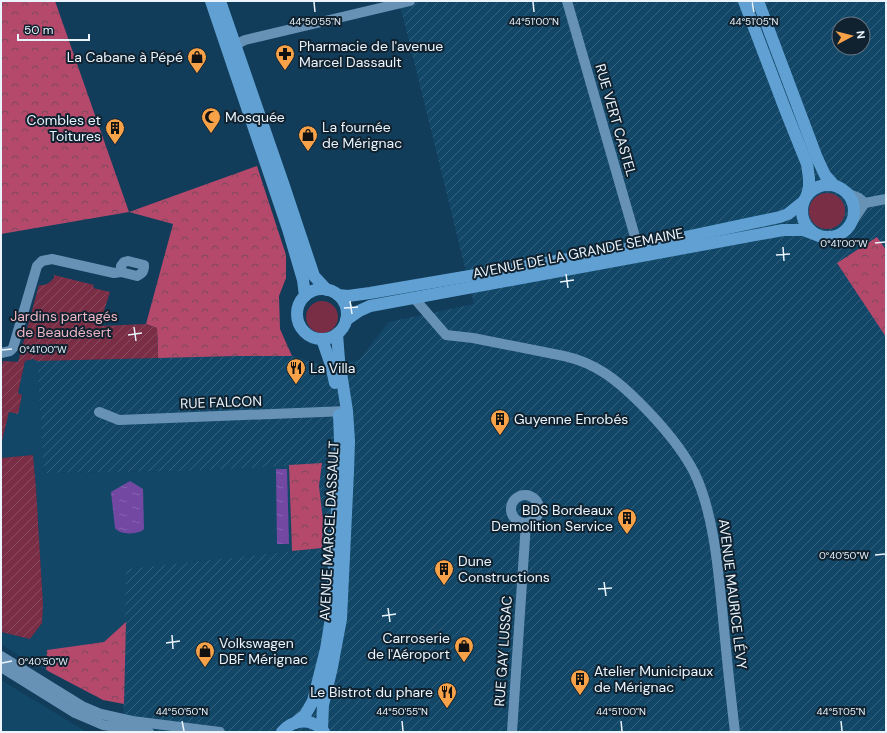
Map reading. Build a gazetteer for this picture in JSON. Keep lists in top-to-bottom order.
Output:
{
  "streets": {
    "main road": ["AVENUE DE LA GRANDE SEMAINE", "AVENUE MARCEL DASSAULT"],
    "street": [
      "RUE VERT CASTEL",
      "RUE FALCON",
      "AVENUE MAURICE LÉVY",
      "RUE GAY LUSSAC"
    ]
  },
  "crossings": [
    ["RUE VERT CASTEL", "AVENUE DE LA GRANDE SEMAINE"],
    ["AVENUE DE LA GRANDE SEMAINE", "AVENUE MARCEL DASSAULT"],
    ["AVENUE DE LA GRANDE SEMAINE", "AVENUE MAURICE LÉVY"],
    ["RUE FALCON", "AVENUE MARCEL DASSAULT"]
  ],
  "parks": ["Jardins partagés de Beaudésert"],
  "places": {
    "pharmacy": ["Pharmacie de l'avenue Marcel Dassault"],
    "shop": [
      "La Cabane à Pépé",
      "La fournée de Mérignac",
      "Carroserie de l'Aéroport",
      "Volkswagen DBF Mérignac"
    ],
    "mosque": ["Mosquée"],
    "building": [
      "Combles et Toitures",
      "Guyenne Enrobés",
      "BDS Bordeaux Demolition Service",
      "Dune Constructions",
      "Atelier Municipaux de Mérignac"
    ],
    "restaurant": ["La Villa", "Le Bistrot du phare"]
  },
  "scale_bar": "50 m",
  "north": "right",
  "coordinates": [
    "44°50'55\"N",
    "44°51'00\"N",
    "44°51'05\"N",
    "0°41'00\"W",
    "0°40'50\"W",
    "44°50'50\"N"
  ]
}
